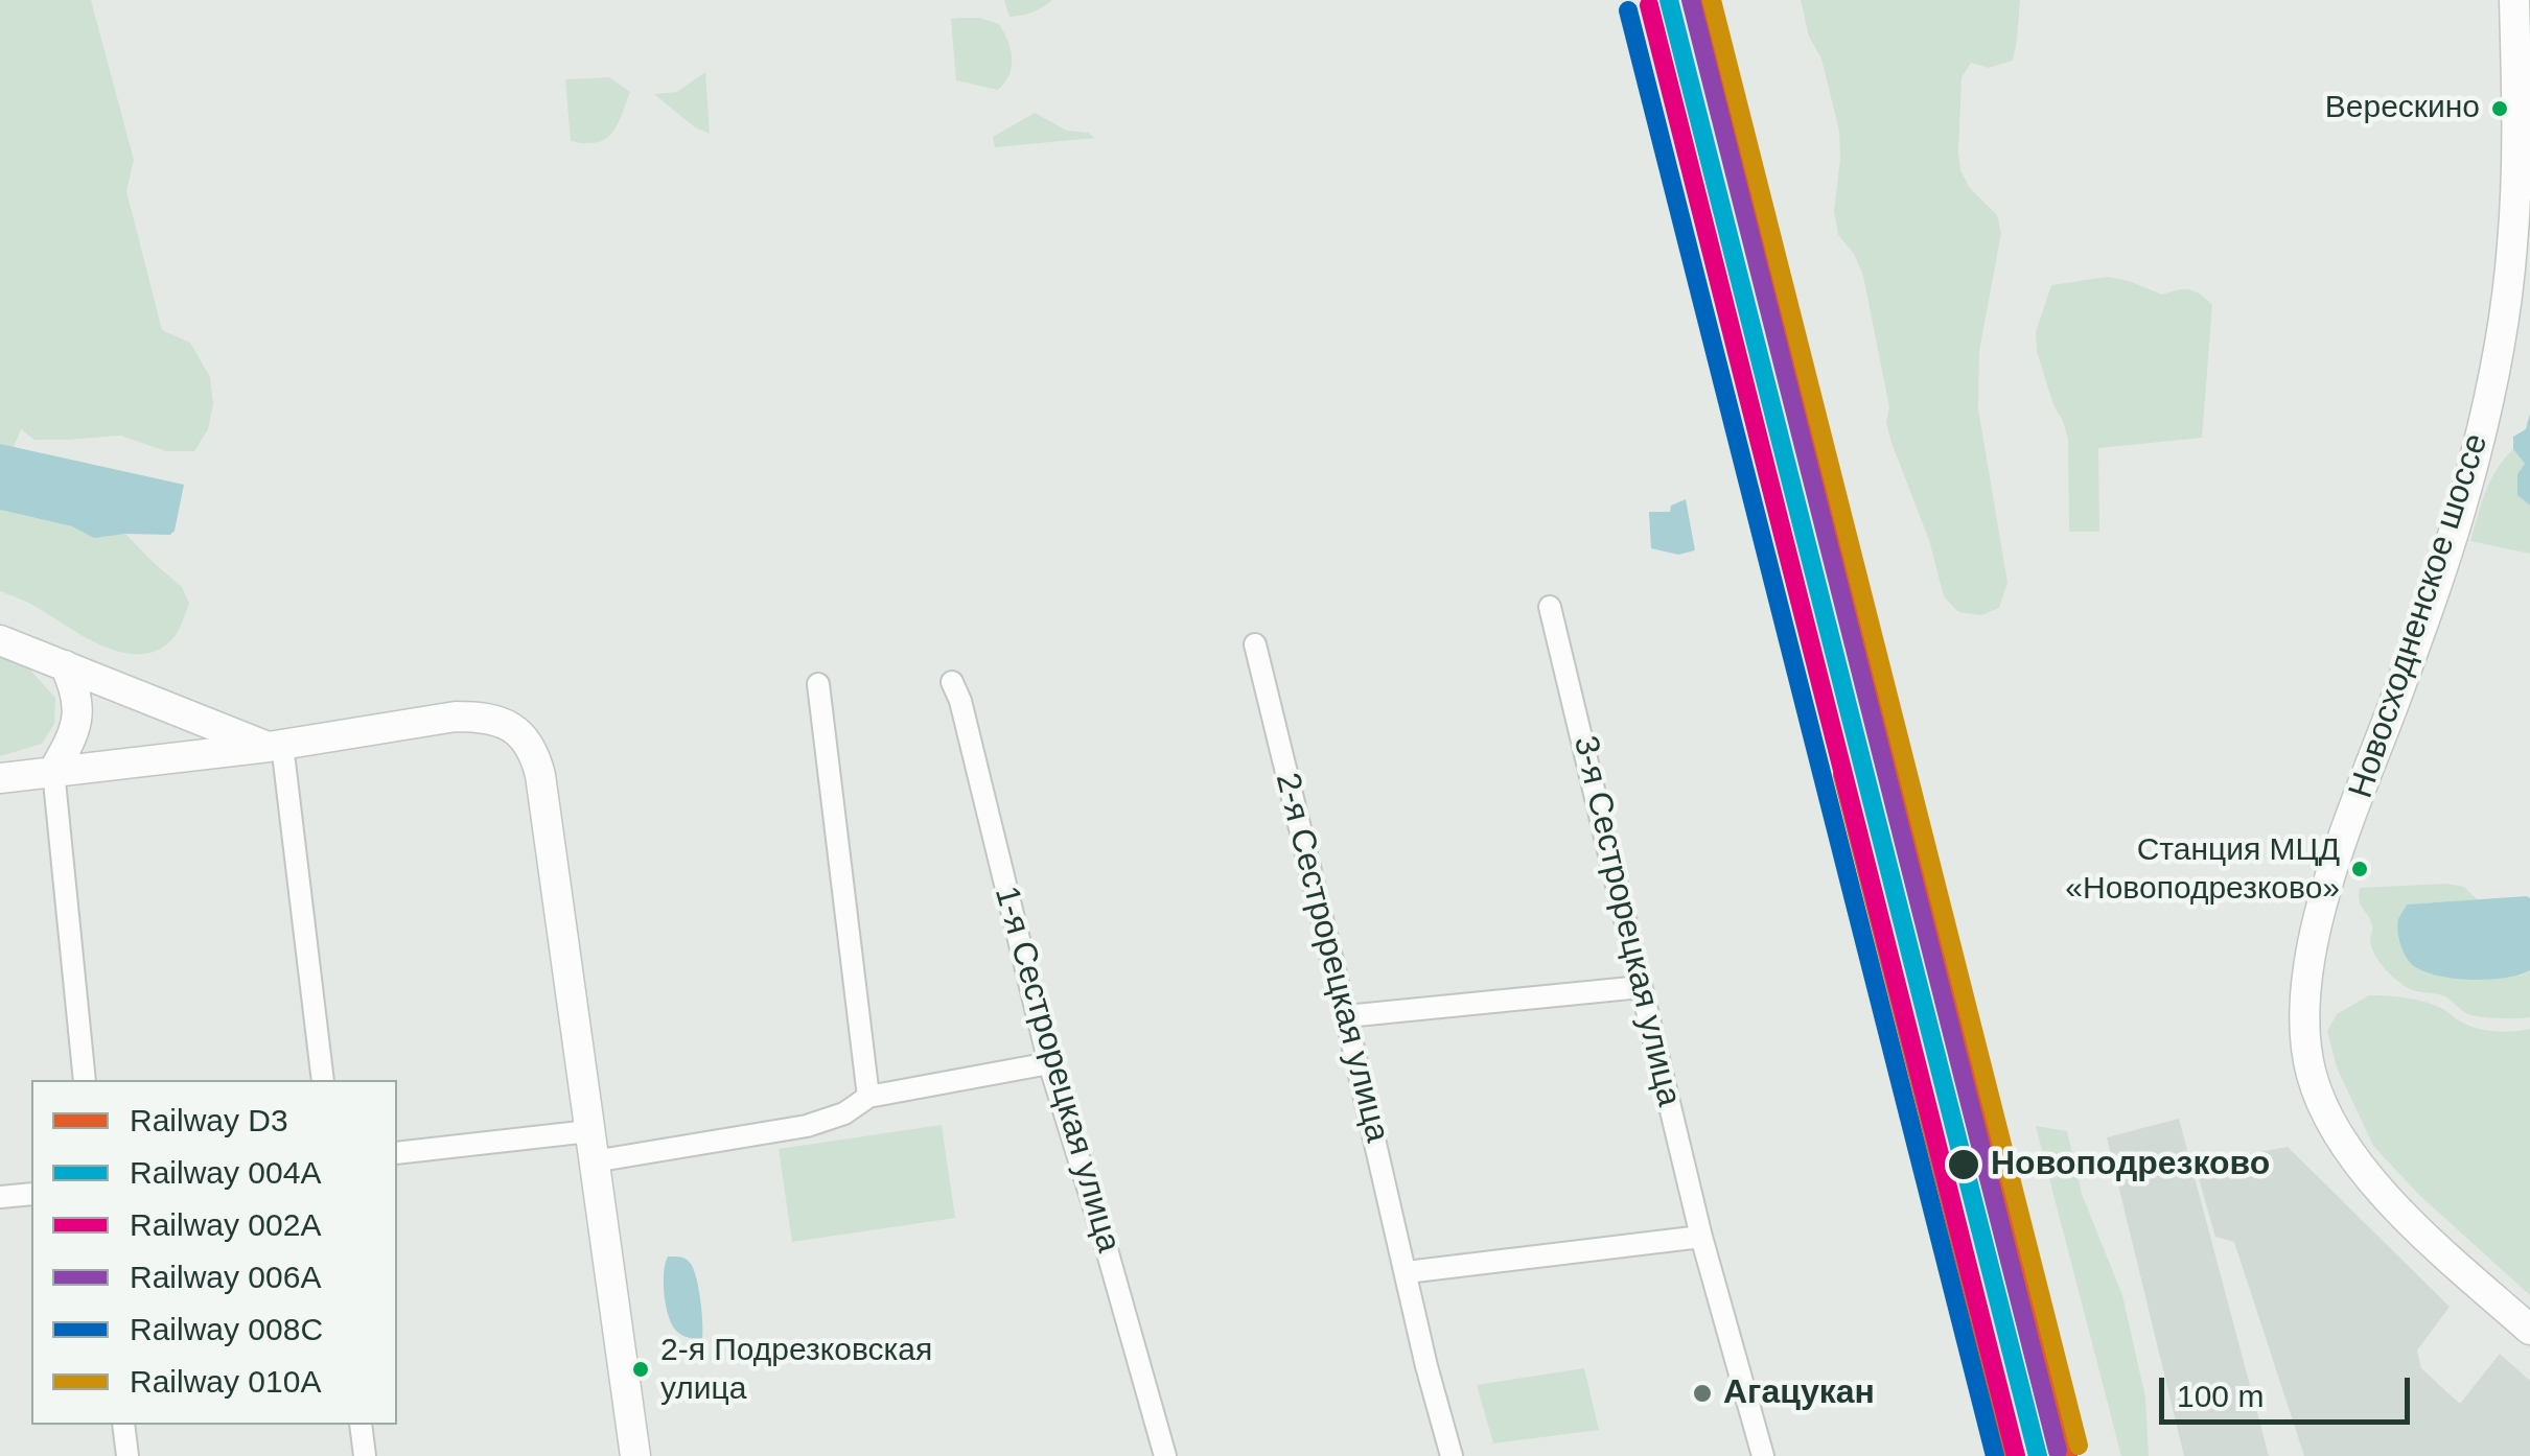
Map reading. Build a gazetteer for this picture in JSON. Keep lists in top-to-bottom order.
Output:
{
  "streets": {
    "street": [
      "Новосходненское шоссе",
      "3-я Сестрорецкая улица",
      "2-я Сестрорецкая улица",
      "1-я Сестрорецкая улица"
    ]
  },
  "places": [
    "Верескино",
    "Станция МЦД «Новоподрезково»",
    "Новоподрезково",
    "2-я Подрезковская улица",
    "Агацукан"
  ],
  "lines": [
    "rail line D3",
    "rail line 004А",
    "rail line 006А",
    "rail line 010А",
    "rail line 002А",
    "rail line 008С"
  ],
  "legend": [
    "Railway D3",
    "Railway 004А",
    "Railway 002А",
    "Railway 006А",
    "Railway 008С",
    "Railway 010А"
  ],
  "scale_bar": "100 m"
}
